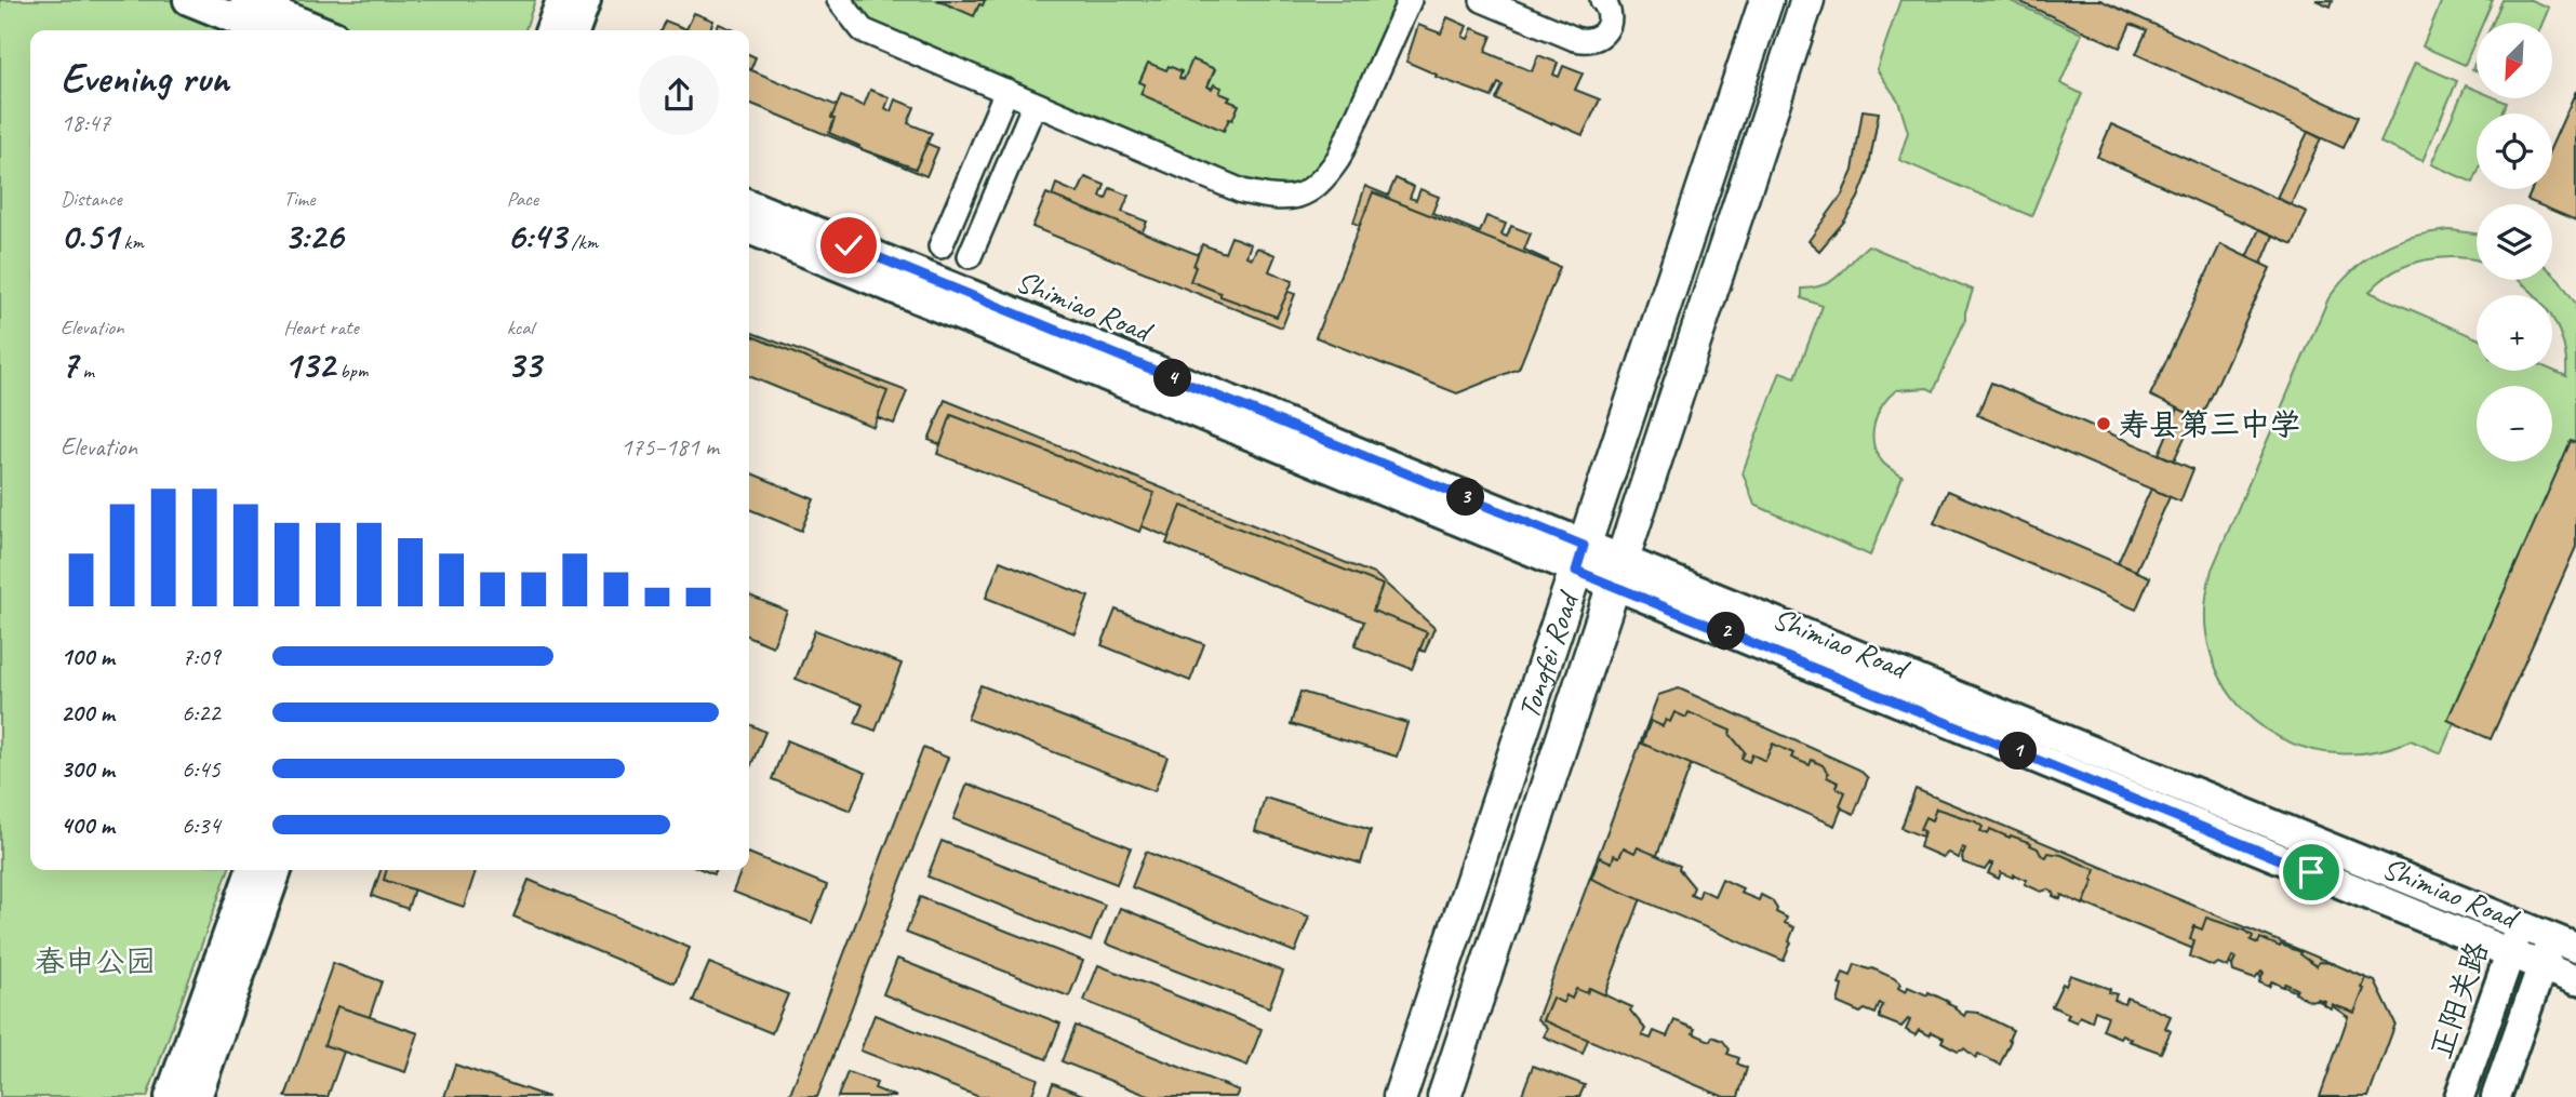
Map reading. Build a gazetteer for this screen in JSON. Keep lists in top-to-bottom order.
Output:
{
  "streets": {
    "main road": ["Tongfei Road"],
    "street": ["Shimiao Road", "正阳关路"]
  },
  "crossings": [
    ["Shimiao Road", "Tongfei Road"],
    ["Shimiao Road", "正阳关路"]
  ],
  "parks": ["春申公园"],
  "places": ["寿县第三中学"],
  "north": "bottom left",
  "page": {
    "map_buttons": ["+", "−"],
    "heading": ["Evening run", "18:47"],
    "stats": [
      ["Distance", "0.51 km"],
      ["Time", "3:26"],
      ["Pace", "6:43 /km"],
      ["Elevation", "7 m"],
      ["Heart rate", "132 bpm"],
      ["kcal", "33"]
    ],
    "pins": [
      "4",
      "3",
      "2",
      "1"
    ],
    "chart": ["Elevation", "175–181 m"],
    "list": [
      {
        "name": "100 m",
        "note": "7:09"
      },
      {
        "name": "200 m",
        "note": "6:22"
      },
      {
        "name": "300 m",
        "note": "6:45"
      },
      {
        "name": "400 m",
        "note": "6:34"
      }
    ]
  }
}
